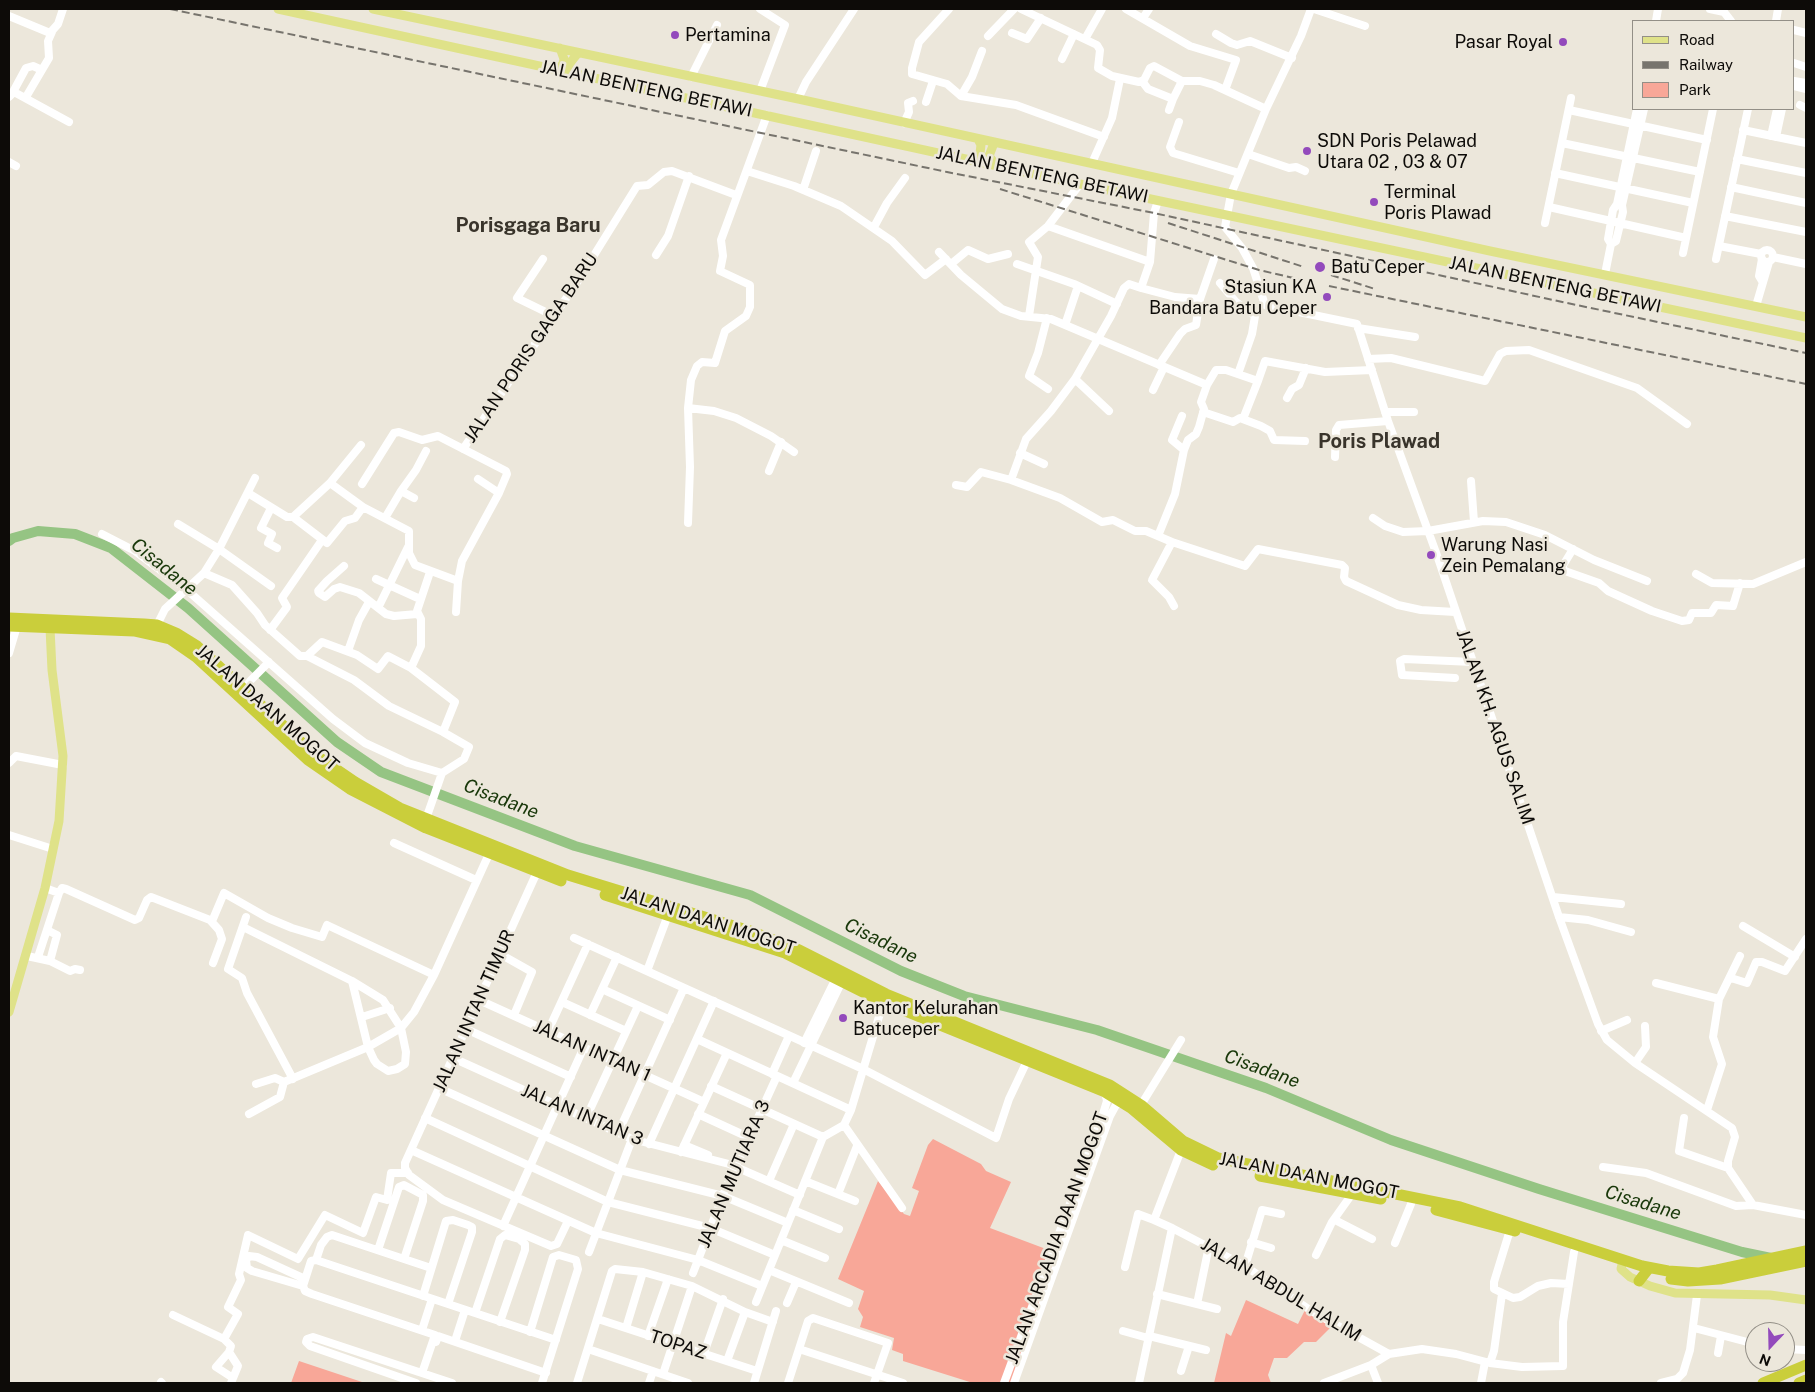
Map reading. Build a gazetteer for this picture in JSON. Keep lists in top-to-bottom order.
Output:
{
  "streets": {
    "highway": ["JALAN DAAN MOGOT"],
    "main road": ["JALAN BENTENG BETAWI"],
    "street": [
      "JALAN PORIS GAGA BARU",
      "JALAN KH. AGUS SALIM",
      "JALAN INTAN TIMUR",
      "JALAN INTAN 1",
      "JALAN INTAN 3",
      "JALAN MUTIARA 3",
      "JALAN ARCADIA DAAN MOGOT",
      "JALAN ABDUL HALIM",
      "TOPAZ"
    ]
  },
  "crossings": [
    ["JALAN DAAN MOGOT", "JALAN INTAN TIMUR"],
    ["JALAN DAAN MOGOT", "JALAN ARCADIA DAAN MOGOT"],
    ["JALAN INTAN TIMUR", "JALAN INTAN 1"],
    ["JALAN INTAN TIMUR", "JALAN INTAN 3"],
    ["JALAN INTAN 3", "JALAN MUTIARA 3"]
  ],
  "districts": ["Porisgaga Baru", "Poris Plawad"],
  "water": ["Cisadane"],
  "places": [
    "Pertamina",
    "Pasar Royal",
    "SDN Poris Pelawad Utara 02 , 03 & 07",
    "Terminal Poris Plawad",
    "Batu Ceper",
    "Stasiun KA Bandara Batu Ceper",
    "Warung Nasi Zein Pemalang",
    "Kantor Kelurahan Batuceper"
  ],
  "legend": ["Road", "Railway", "Park"],
  "north": "bottom"
}
